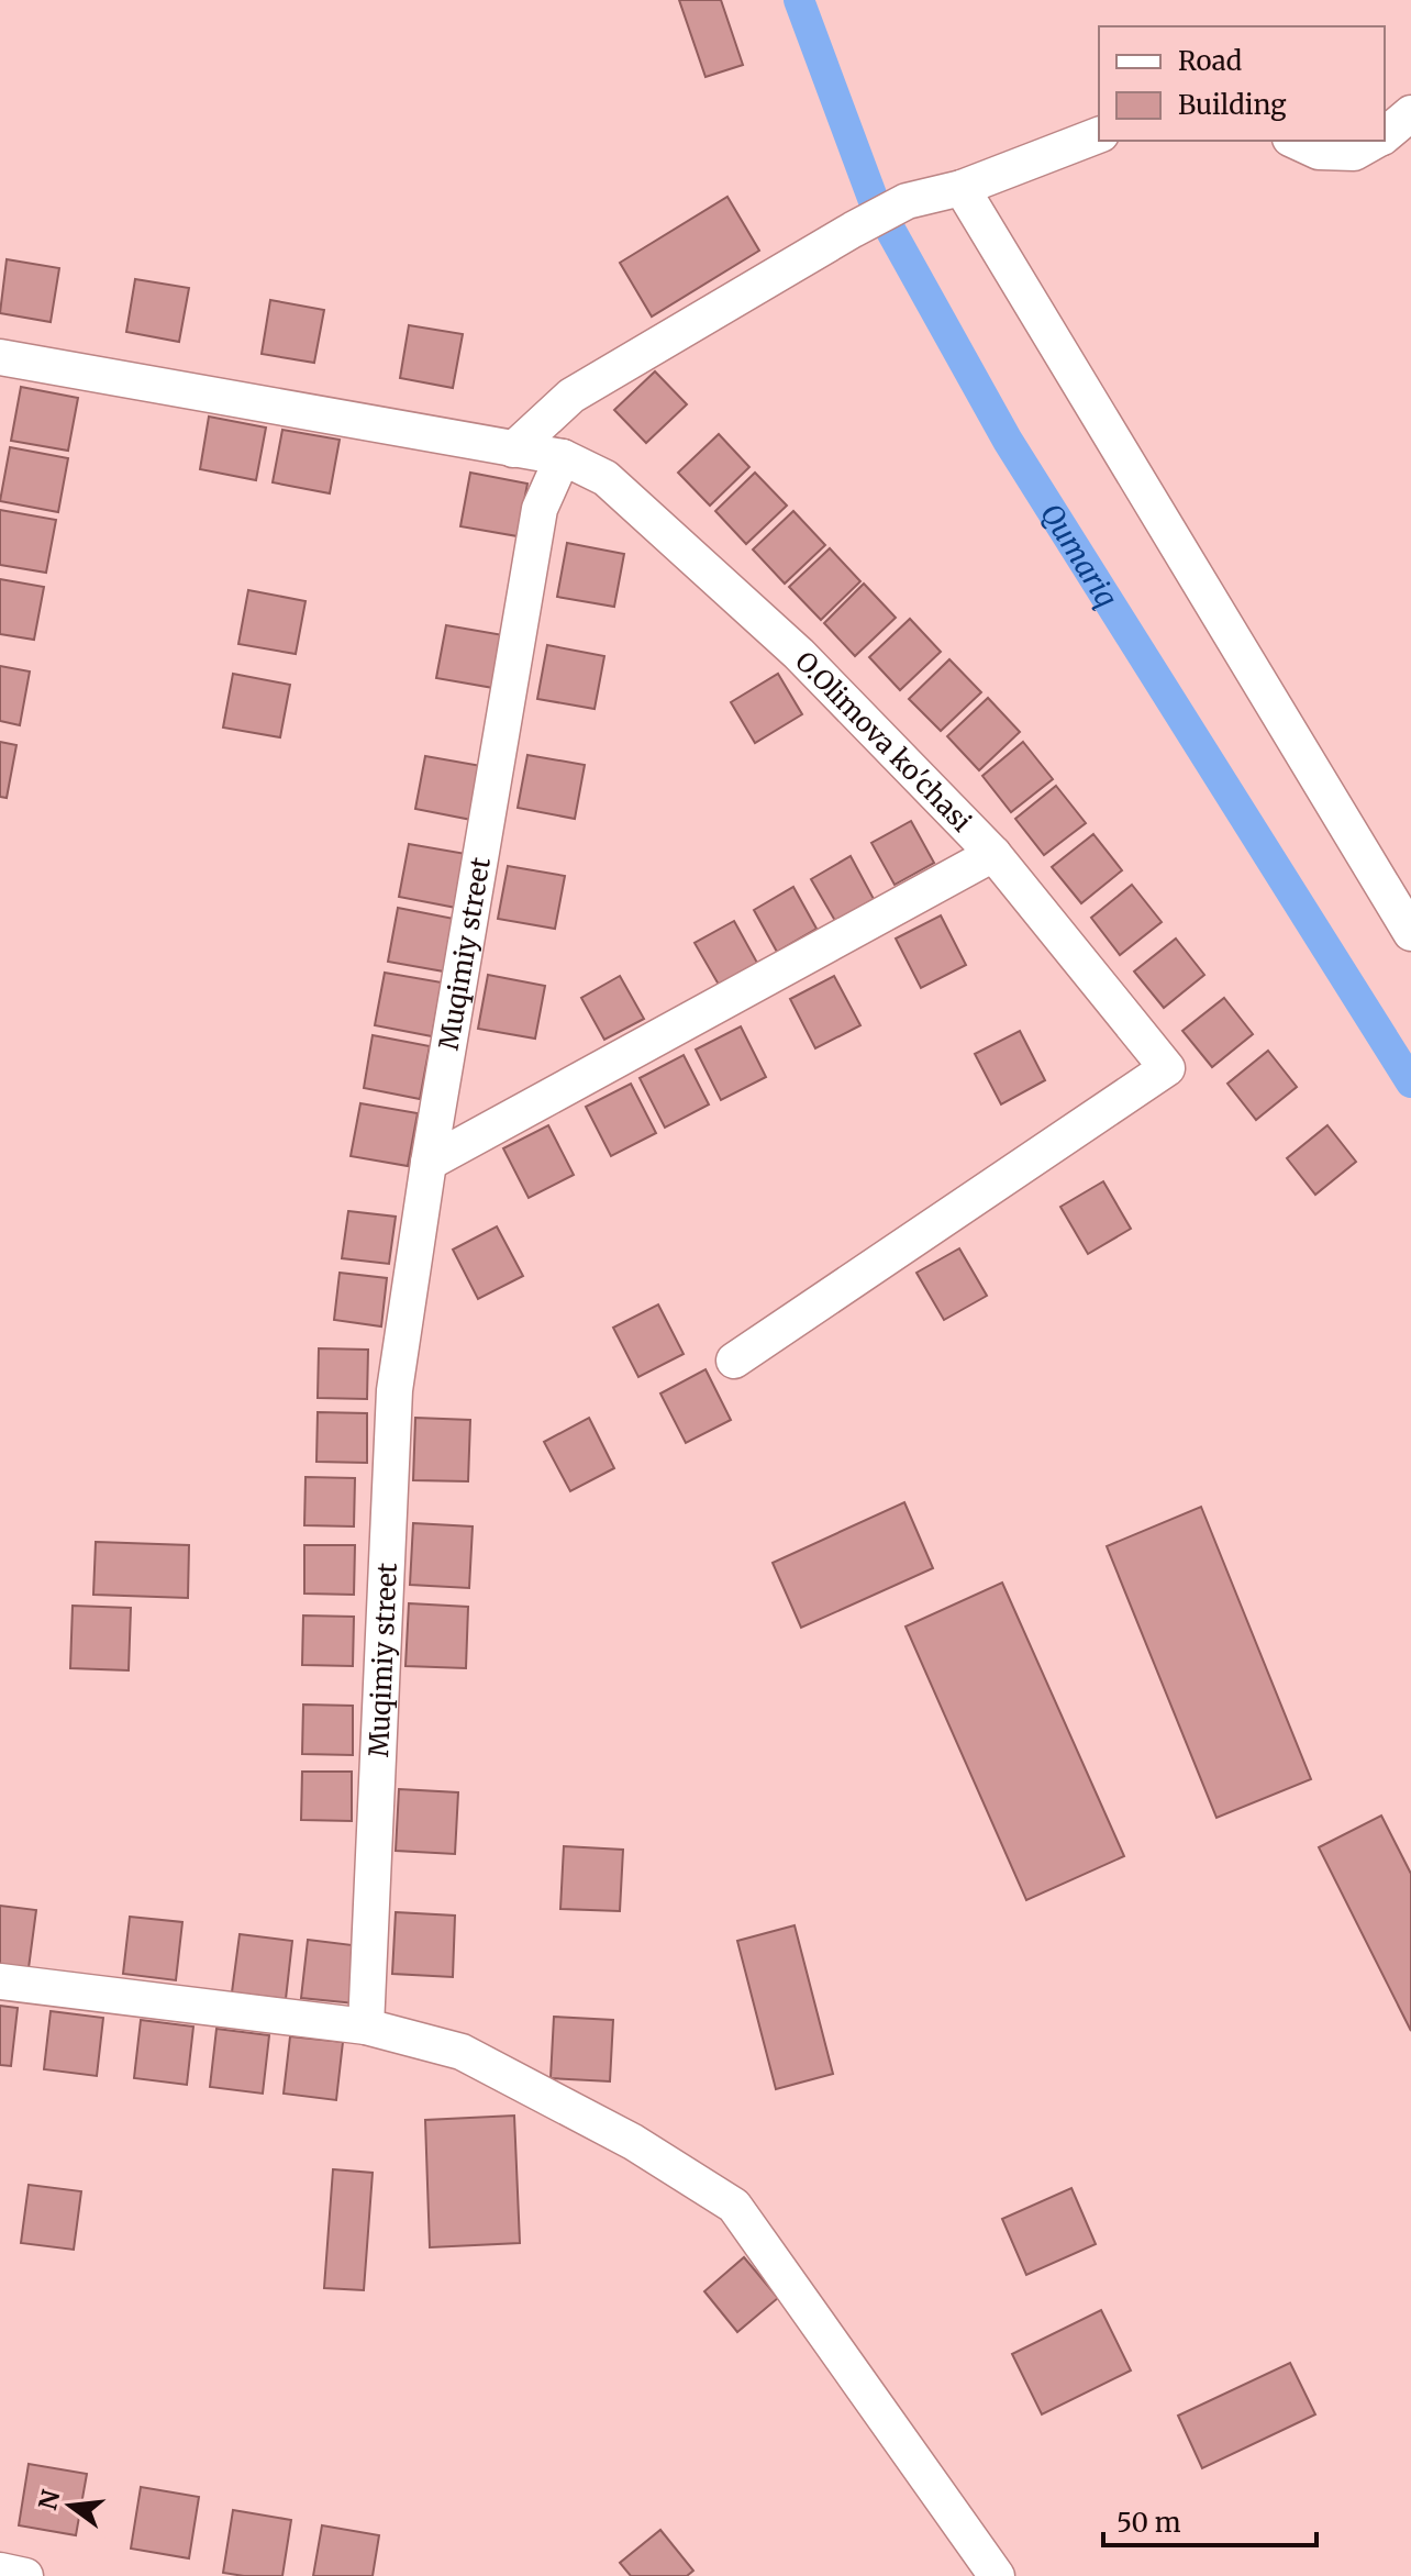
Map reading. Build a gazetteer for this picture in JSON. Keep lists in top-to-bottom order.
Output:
{
  "streets": {
    "street": ["O.Olimova ko'chasi", "Muqimiy street"]
  },
  "crossings": [
    ["O.Olimova ko'chasi", "Muqimiy street"]
  ],
  "water": ["Qumariq"],
  "legend": ["Road", "Building"],
  "scale_bar": "50 m",
  "north": "left"
}
